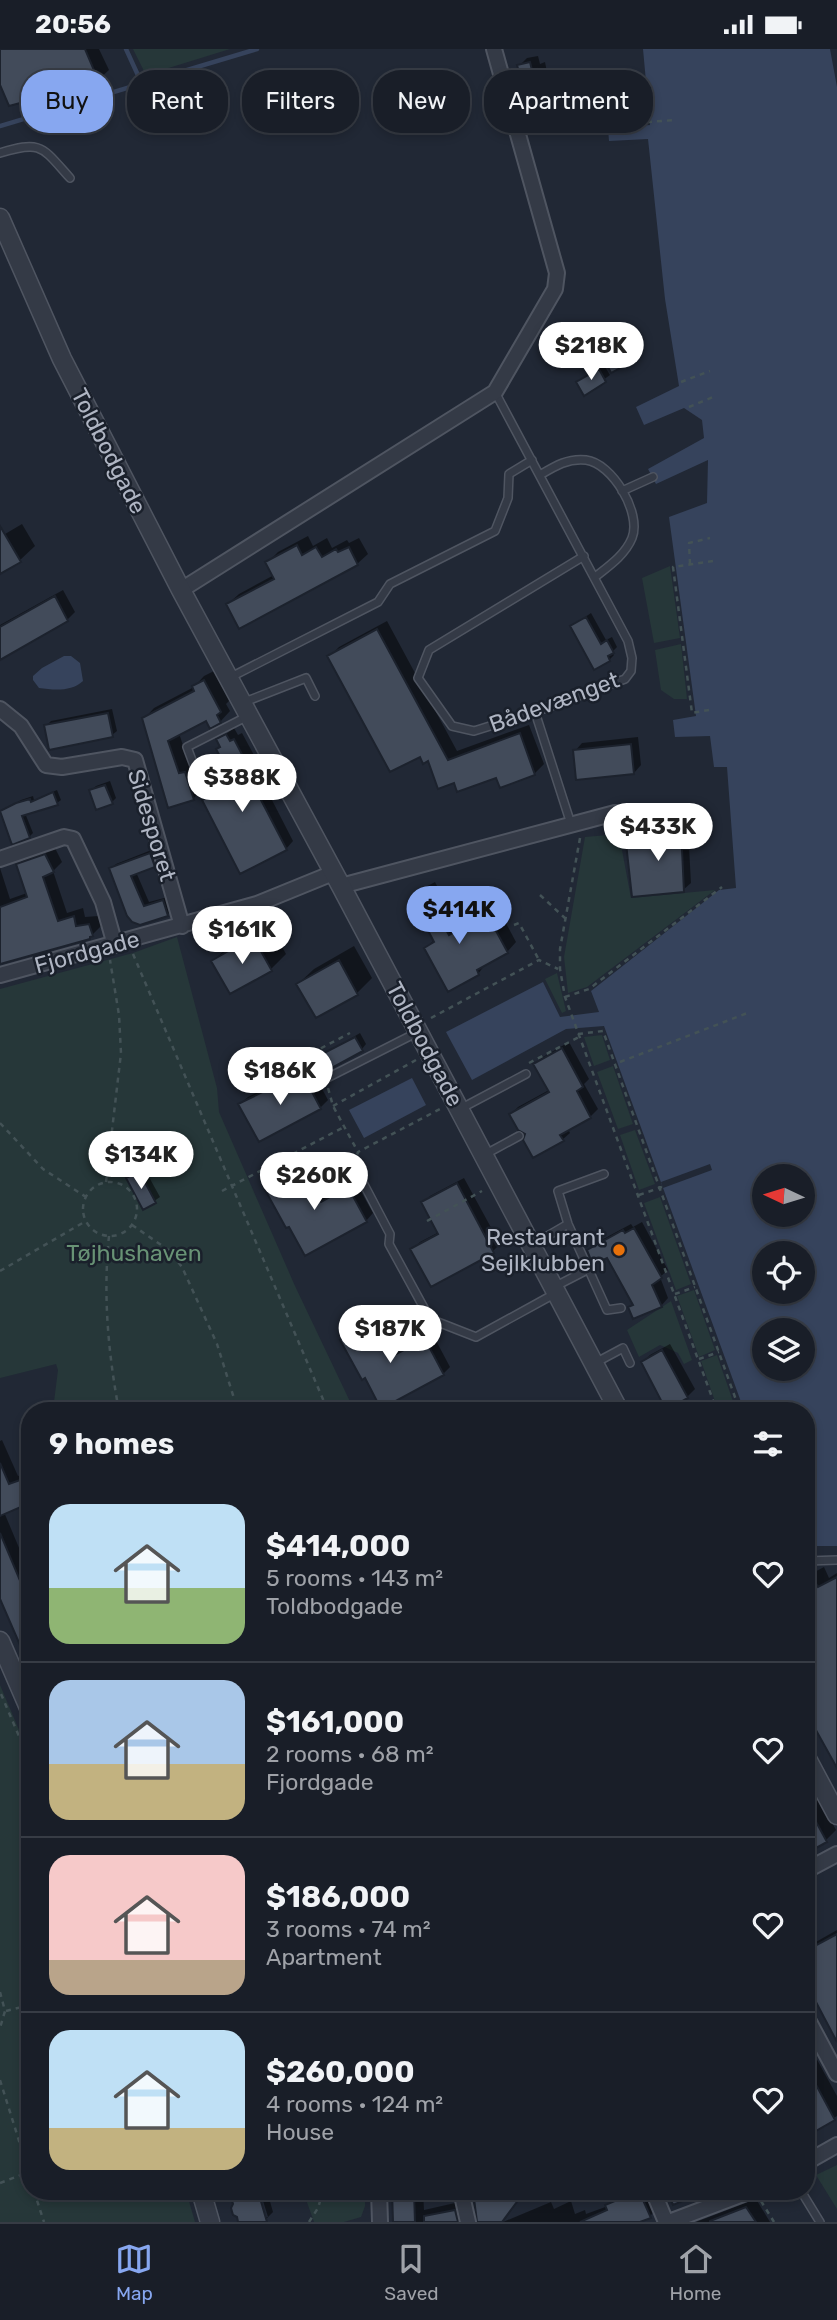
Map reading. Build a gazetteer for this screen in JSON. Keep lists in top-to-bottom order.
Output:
{
  "streets": {
    "street": ["Toldbodgade", "Sidesporet", "Fjordgade"],
    "lane": ["Bådevænget"]
  },
  "crossings": [
    ["Toldbodgade", "Fjordgade"],
    ["Sidesporet", "Fjordgade"]
  ],
  "parks": ["Tøjhushaven"],
  "places": ["Restaurant Sejlklubben"],
  "north": "left",
  "page": {
    "status": "20:56",
    "chip": [
      "Buy",
      "Rent",
      "Filters",
      "New",
      "Apartment"
    ],
    "price": [
      "$218K",
      "$388K",
      "$433K",
      "$414K",
      "$161K",
      "$186K",
      "$134K",
      "$260K",
      "$187K"
    ],
    "heading": "9 homes",
    "list": [
      {
        "name": "$414,000",
        "note": "5 rooms · 143 m² · Toldbodgade"
      },
      {
        "name": "$161,000",
        "note": "2 rooms · 68 m² · Fjordgade"
      },
      {
        "name": "$186,000",
        "note": "3 rooms · 74 m² · Apartment"
      },
      {
        "name": "$260,000",
        "note": "4 rooms · 124 m² · House"
      }
    ],
    "tabs": ["Map", "Saved", "Home"]
  }
}
